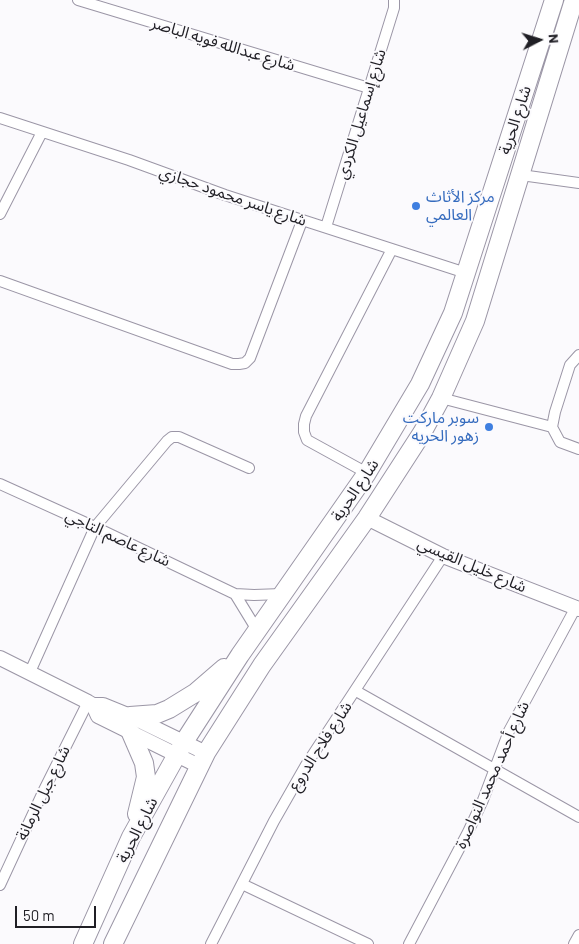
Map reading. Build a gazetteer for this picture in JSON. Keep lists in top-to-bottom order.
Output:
{
  "streets": {
    "highway": ["شارع الحرية"],
    "street": [
      "شارع عبدالله فويه الباصر",
      "شارع إسماعيل الكردي",
      "شارع ياسر محمود حجازي",
      "شارع عاصم التاجي",
      "شارع خليل القيسي",
      "شارع فلاح الدروع",
      "شارع أحمد محمد النواصرة",
      "شارع جبل الرمانة"
    ]
  },
  "crossings": [
    ["شارع عبدالله فويه الباصر", "شارع إسماعيل الكردي"],
    ["شارع إسماعيل الكردي", "شارع ياسر محمود حجازي"],
    ["شارع الحرية", "شارع ياسر محمود حجازي"],
    ["شارع الحرية", "شارع عاصم التاجي"],
    ["شارع الحرية", "شارع خليل القيسي"],
    ["شارع خليل القيسي", "شارع فلاح الدروع"],
    ["شارع خليل القيسي", "شارع أحمد محمد النواصرة"]
  ],
  "places": ["مركز الأثاث العالمي", "سوبر ماركت زهور الحريه"],
  "scale_bar": "50 m",
  "north": "right"
}
